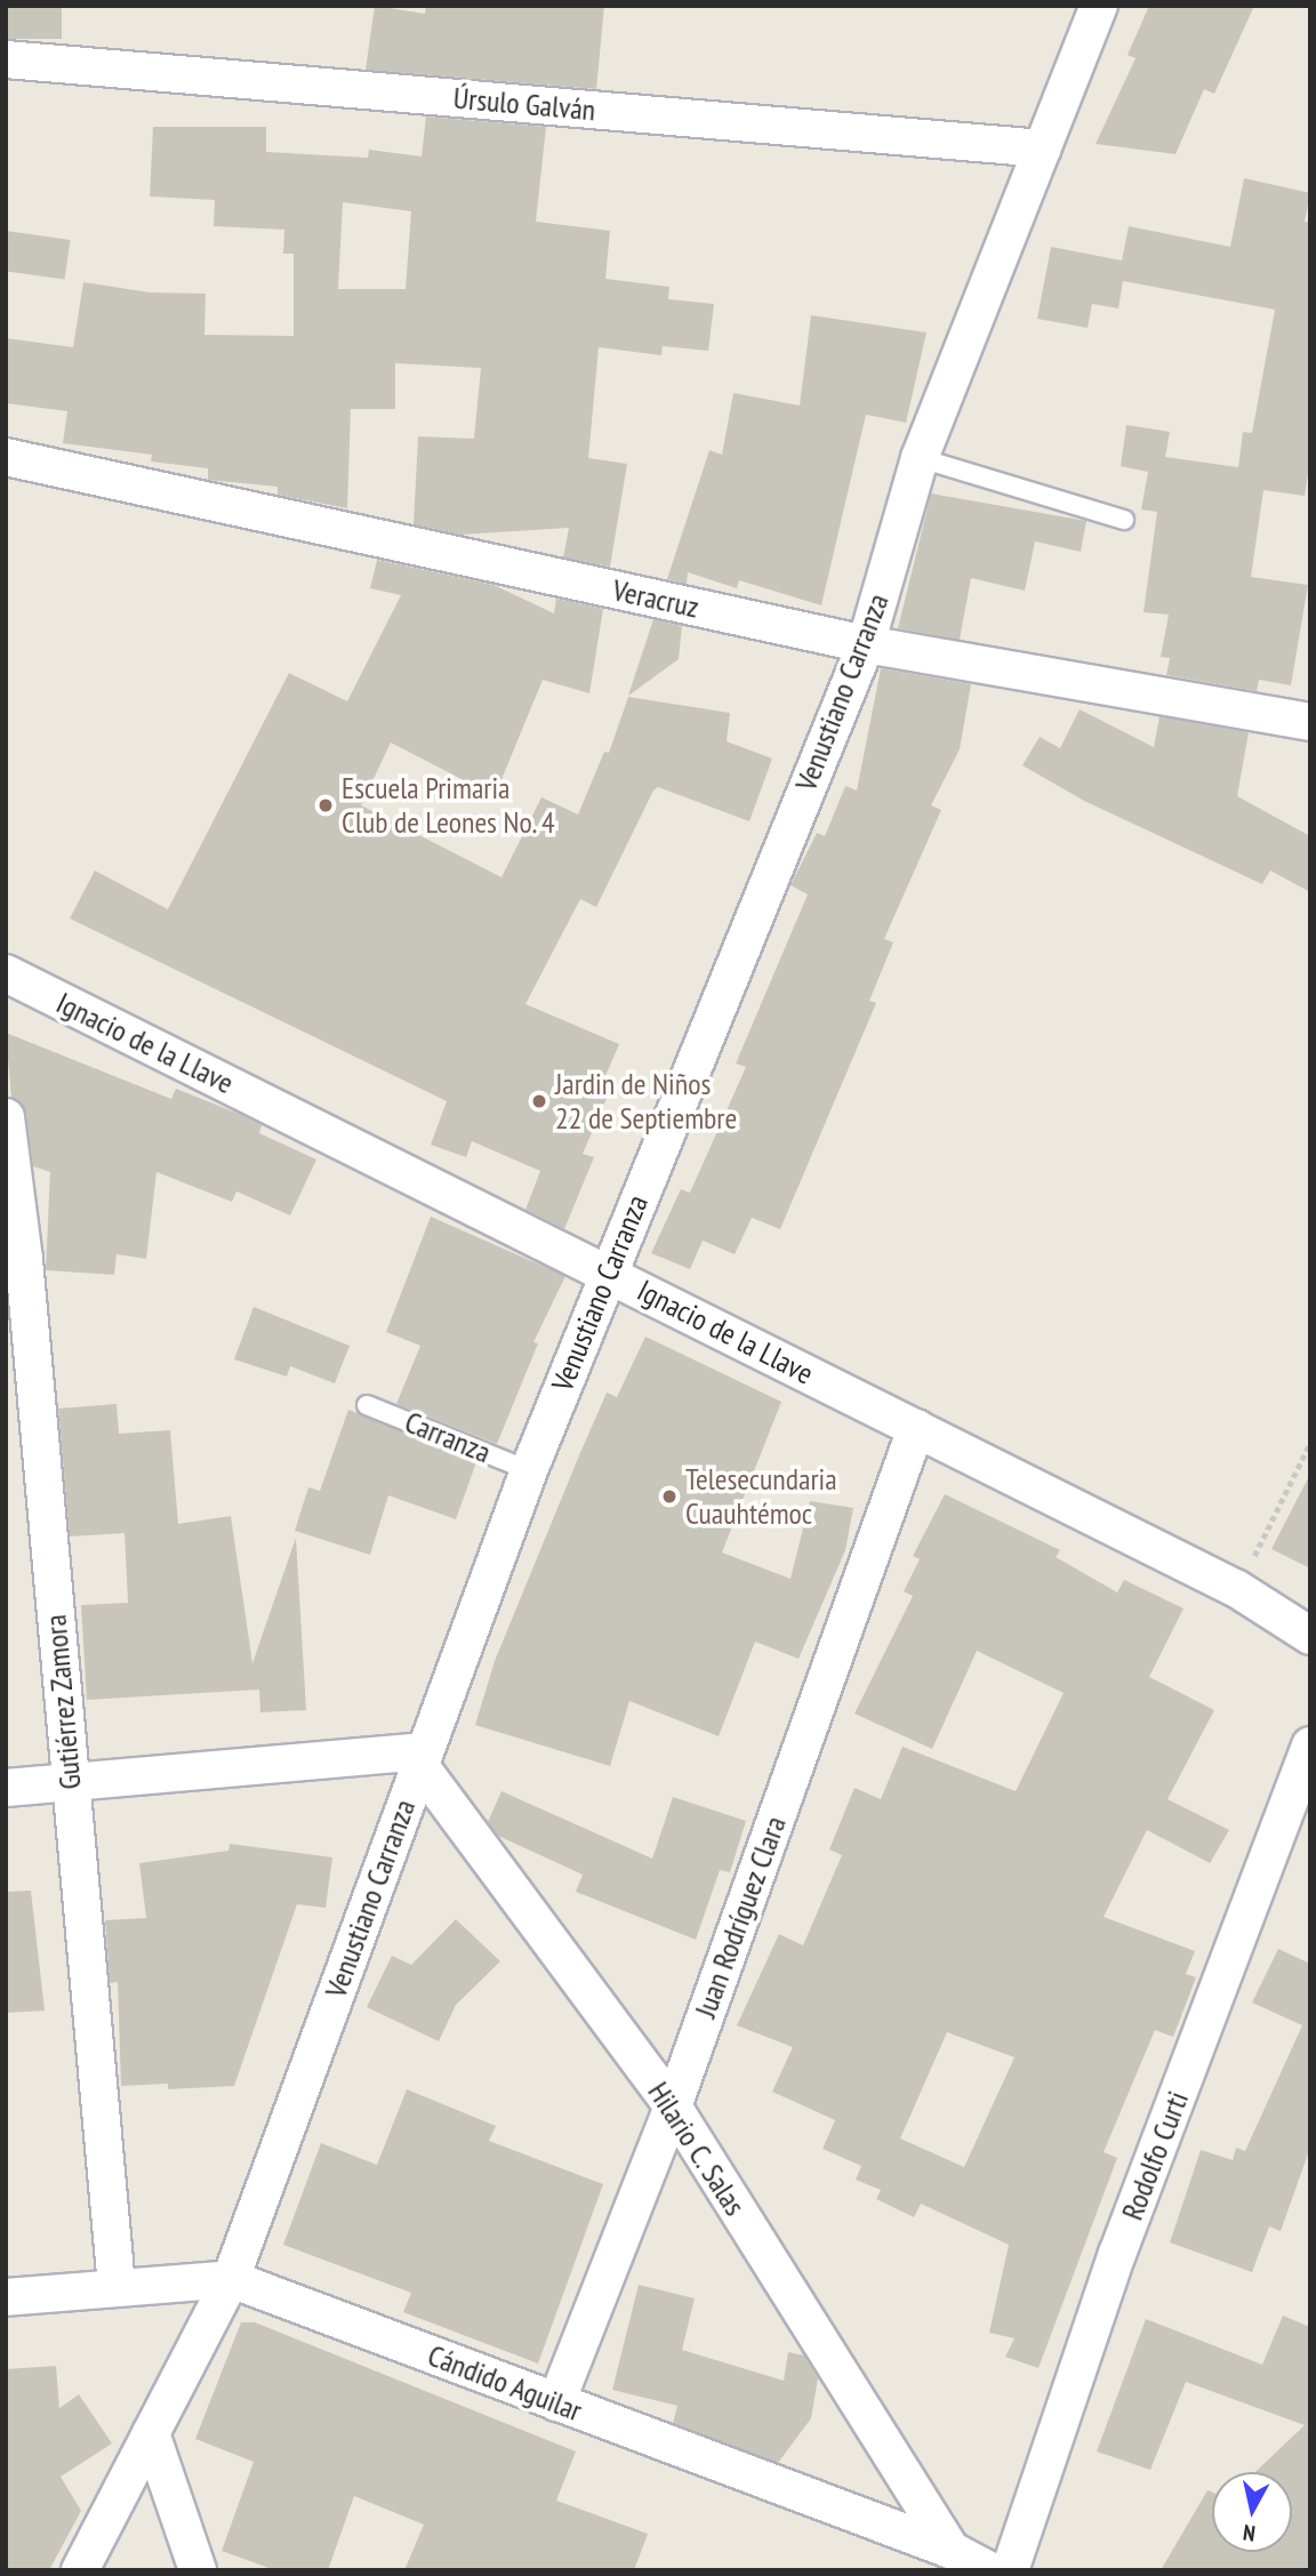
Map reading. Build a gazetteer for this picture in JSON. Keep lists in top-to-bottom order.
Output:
{
  "streets": {
    "street": [
      "Úrsulo Galván",
      "Veracruz",
      "Venustiano Carranza",
      "Ignacio de la Llave",
      "Gutiérrez Zamora",
      "Juan Rodríguez Clara",
      "Hilario C. Salas",
      "Rodolfo Curti",
      "Cándido Aguilar"
    ],
    "lane": ["Carranza"]
  },
  "crossings": [
    ["Úrsulo Galván", "Venustiano Carranza"],
    ["Veracruz", "Venustiano Carranza"],
    ["Venustiano Carranza", "Ignacio de la Llave"],
    ["Venustiano Carranza", "Carranza"],
    ["Venustiano Carranza", "Hilario C. Salas"],
    ["Venustiano Carranza", "Cándido Aguilar"],
    ["Ignacio de la Llave", "Juan Rodríguez Clara"],
    ["Gutiérrez Zamora", "Cándido Aguilar"],
    ["Juan Rodríguez Clara", "Hilario C. Salas"],
    ["Juan Rodríguez Clara", "Cándido Aguilar"],
    ["Hilario C. Salas", "Cándido Aguilar"]
  ],
  "places": ["Escuela Primaria Club de Leones No. 4", "Jardin de Niños 22 de Septiembre", "Telesecundaria Cuauhtémoc"],
  "north": "bottom"
}
